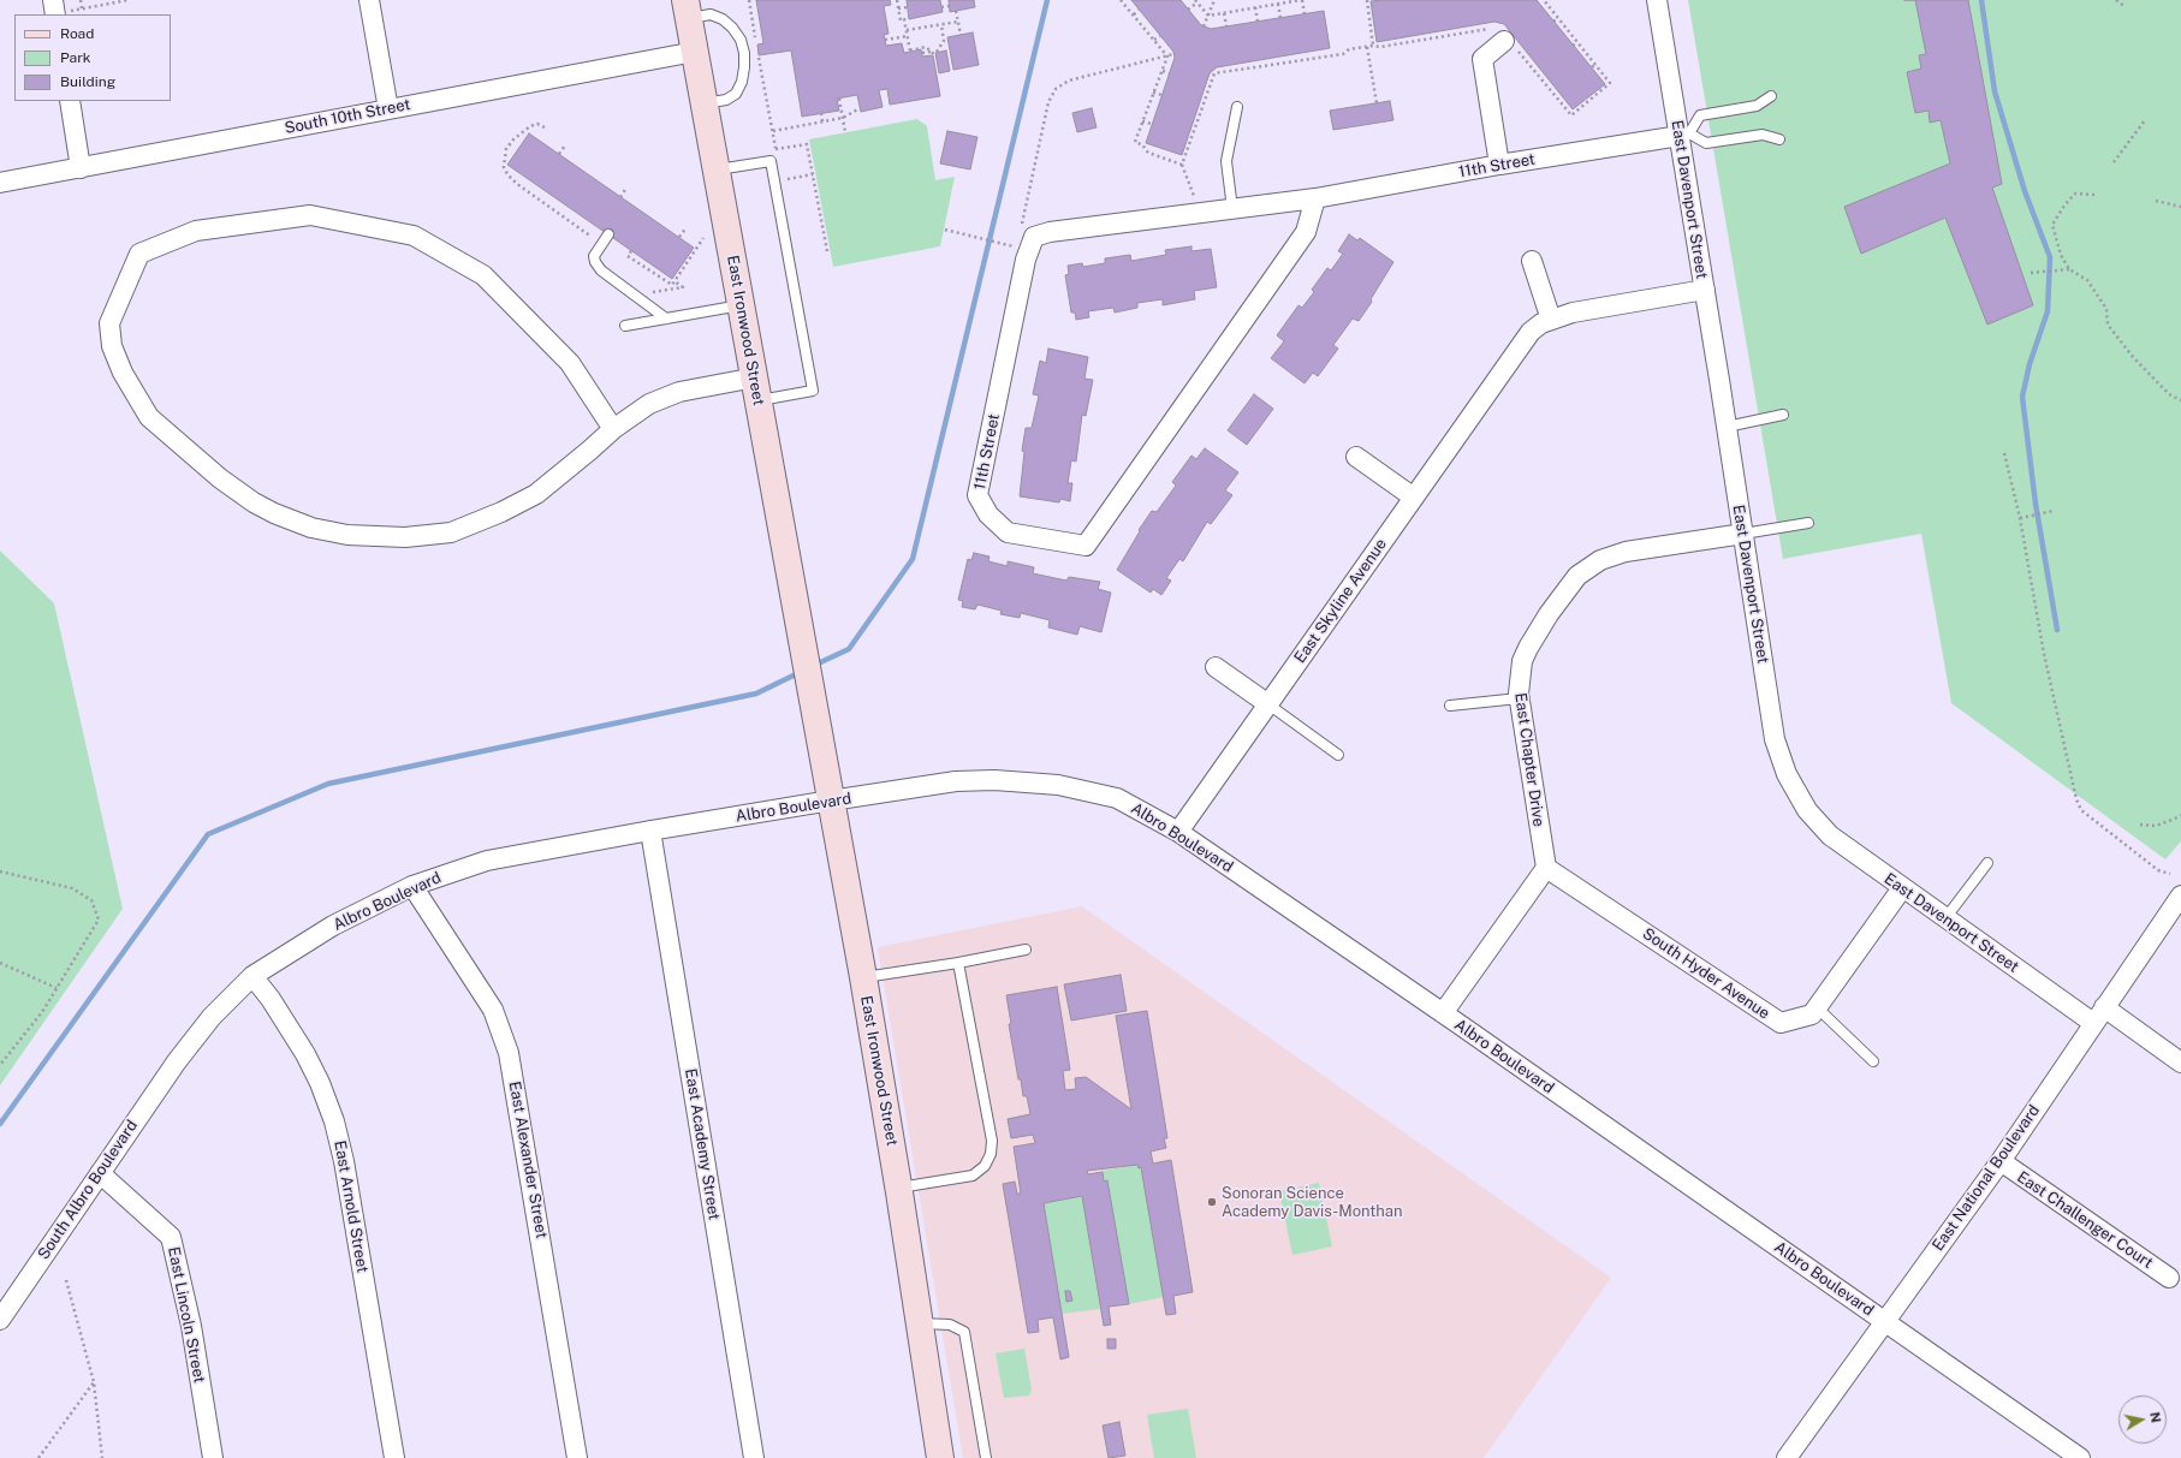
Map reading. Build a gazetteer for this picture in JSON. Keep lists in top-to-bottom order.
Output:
{
  "streets": {
    "street": [
      "South 10th Street",
      "11th Street",
      "East Davenport Street",
      "East Ironwood Street",
      "East Skyline Avenue",
      "East Chapter Drive",
      "Albro Boulevard",
      "South Hyder Avenue",
      "East Academy Street",
      "East Alexander Street",
      "East National Boulevard",
      "South Albro Boulevard",
      "East Arnold Street",
      "East Challenger Court",
      "East Lincoln Street"
    ]
  },
  "crossings": [
    ["South 10th Street", "East Ironwood Street"],
    ["11th Street", "East Davenport Street"],
    ["East Davenport Street", "East Skyline Avenue"],
    ["East Davenport Street", "East Chapter Drive"],
    ["East Davenport Street", "South Hyder Avenue"],
    ["East Davenport Street", "East National Boulevard"],
    ["East Ironwood Street", "Albro Boulevard"],
    ["East Skyline Avenue", "Albro Boulevard"],
    ["East Chapter Drive", "South Hyder Avenue"],
    ["Albro Boulevard", "East Academy Street"],
    ["Albro Boulevard", "East Alexander Street"],
    ["Albro Boulevard", "East National Boulevard"],
    ["Albro Boulevard", "South Albro Boulevard"],
    ["Albro Boulevard", "East Arnold Street"],
    ["East National Boulevard", "East Challenger Court"],
    ["South Albro Boulevard", "East Lincoln Street"]
  ],
  "places": ["Sonoran Science Academy Davis-Monthan"],
  "legend": ["Road", "Park", "Building"],
  "north": "right"
}
